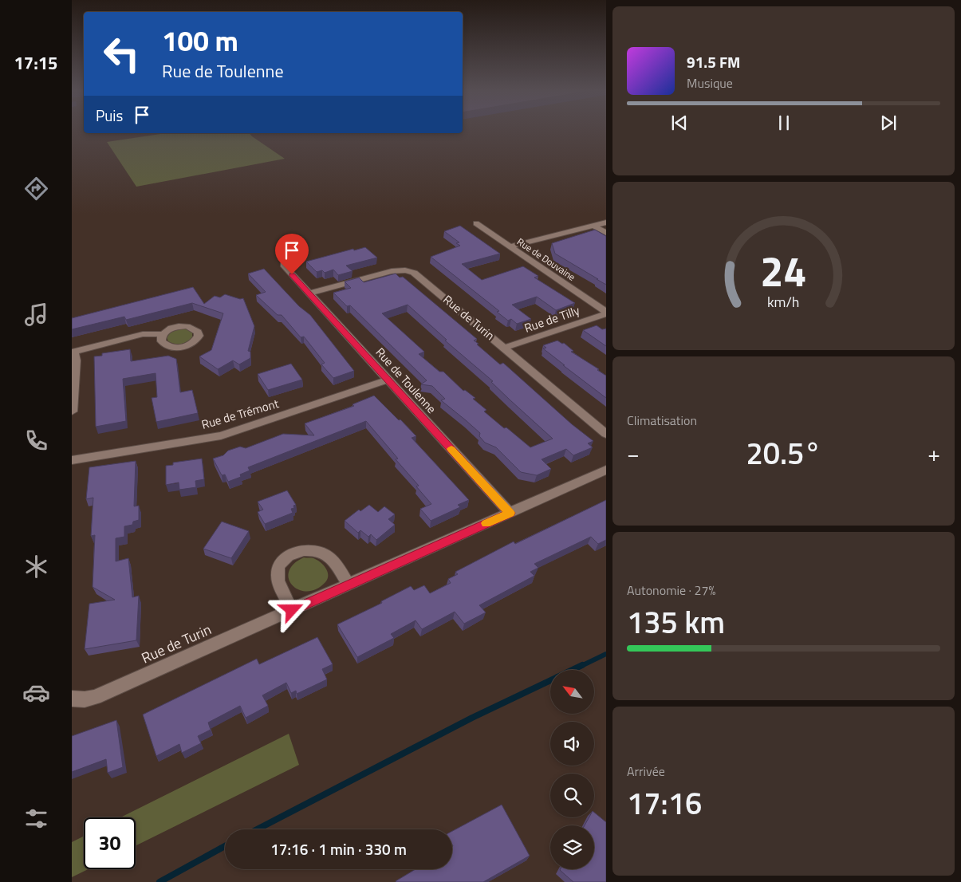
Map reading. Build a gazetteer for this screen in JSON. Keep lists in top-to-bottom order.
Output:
{
  "streets": {
    "street": [
      "Rue de Douvaine",
      "Rue de Turin",
      "Rue de Tilly",
      "Rue de Toulenne",
      "Rue de Trémont"
    ]
  },
  "crossings": [
    ["Rue de Douvaine", "Rue de Tilly"],
    ["Rue de Turin", "Rue de Tilly"],
    ["Rue de Turin", "Rue de Toulenne"],
    ["Rue de Toulenne", "Rue de Trémont"]
  ],
  "north": "top left",
  "page": {
    "tabs": "17:15",
    "turn": ["100 m", "Rue de Toulenne"],
    "song": ["91.5 FM", "Musique"],
    "then": "Puis",
    "tile": [
      "Climatisation",
      ["Autonomie · 27%", "135 km"],
      ["Arrivée", "17:16"]
    ],
    "heat": ["−", "20.5°", "+"],
    "limit": "30",
    "trip": "17:16 · 1 min · 330 m",
    "gauge": ["24", "km/h"]
  }
}
